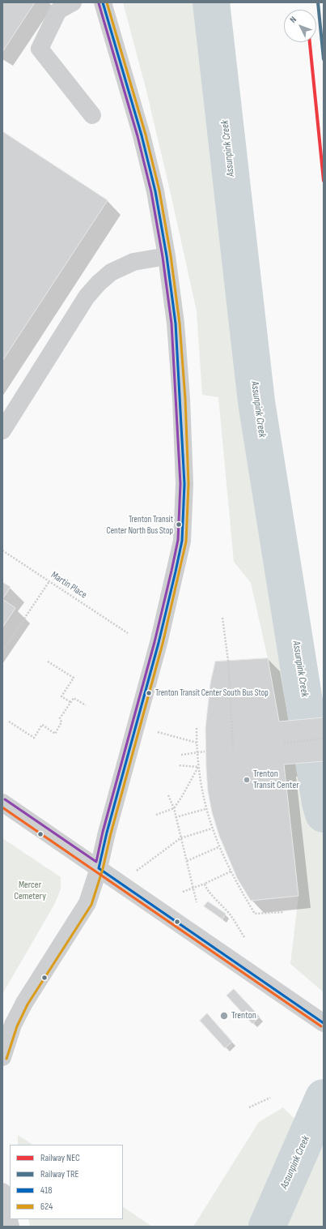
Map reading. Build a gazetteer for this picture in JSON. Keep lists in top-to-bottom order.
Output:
{
  "streets": {
    "path": ["Martin Place"]
  },
  "water": ["Assunpink Creek"],
  "parks": ["Mercer Cemetery"],
  "places": [
    "Trenton Transit Center North Bus Stop",
    "Trenton Transit Center South Bus Stop",
    "Trenton Transit Center",
    "Trenton"
  ],
  "lines": [
    "rail line TRE",
    "transit line 418",
    "transit line 624",
    "rail line NEC"
  ],
  "legend": [
    "Railway NEC",
    "Railway TRE",
    "418",
    "624"
  ],
  "north": "top left"
}
